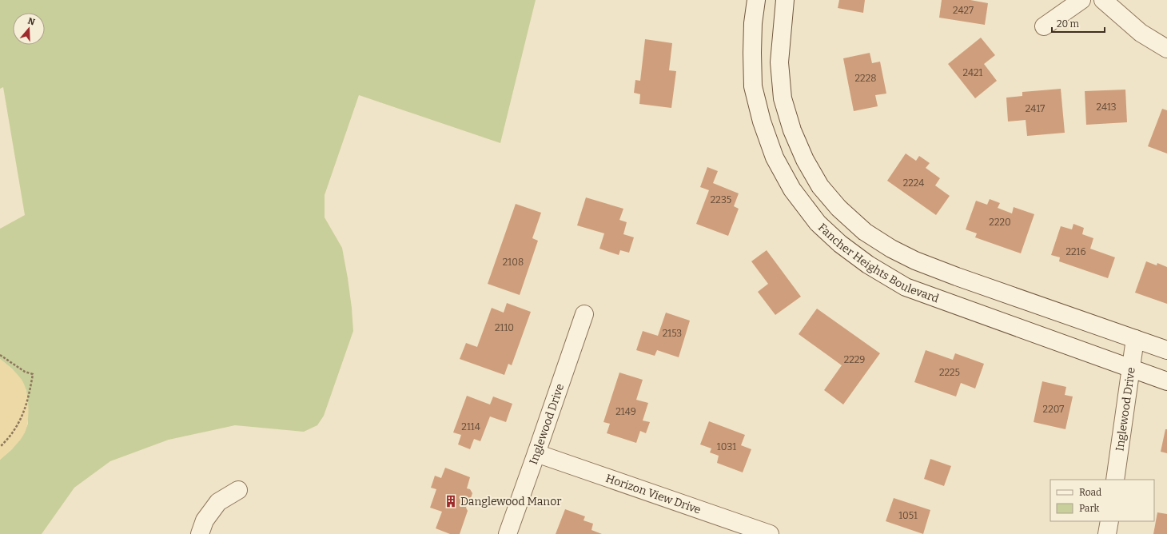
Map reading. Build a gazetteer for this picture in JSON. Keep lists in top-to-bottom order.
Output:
{
  "streets": {
    "street": ["Fancher Heights Boulevard", "Inglewood Drive", "Horizon View Drive"]
  },
  "crossings": [
    ["Fancher Heights Boulevard", "Inglewood Drive"],
    ["Inglewood Drive", "Horizon View Drive"]
  ],
  "places": {
    "building": ["Danglewood Manor"]
  },
  "house_numbers": [
    "2427",
    "2421",
    "2228",
    "2413",
    "2417",
    "2224",
    "2235",
    "2220",
    "2216",
    "2108",
    "2110",
    "2153",
    "2229",
    "2225",
    "2207",
    "2149",
    "2114",
    "1031",
    "1051"
  ],
  "legend": ["Road", "Park"],
  "scale_bar": "20 m",
  "north": "top"
}
